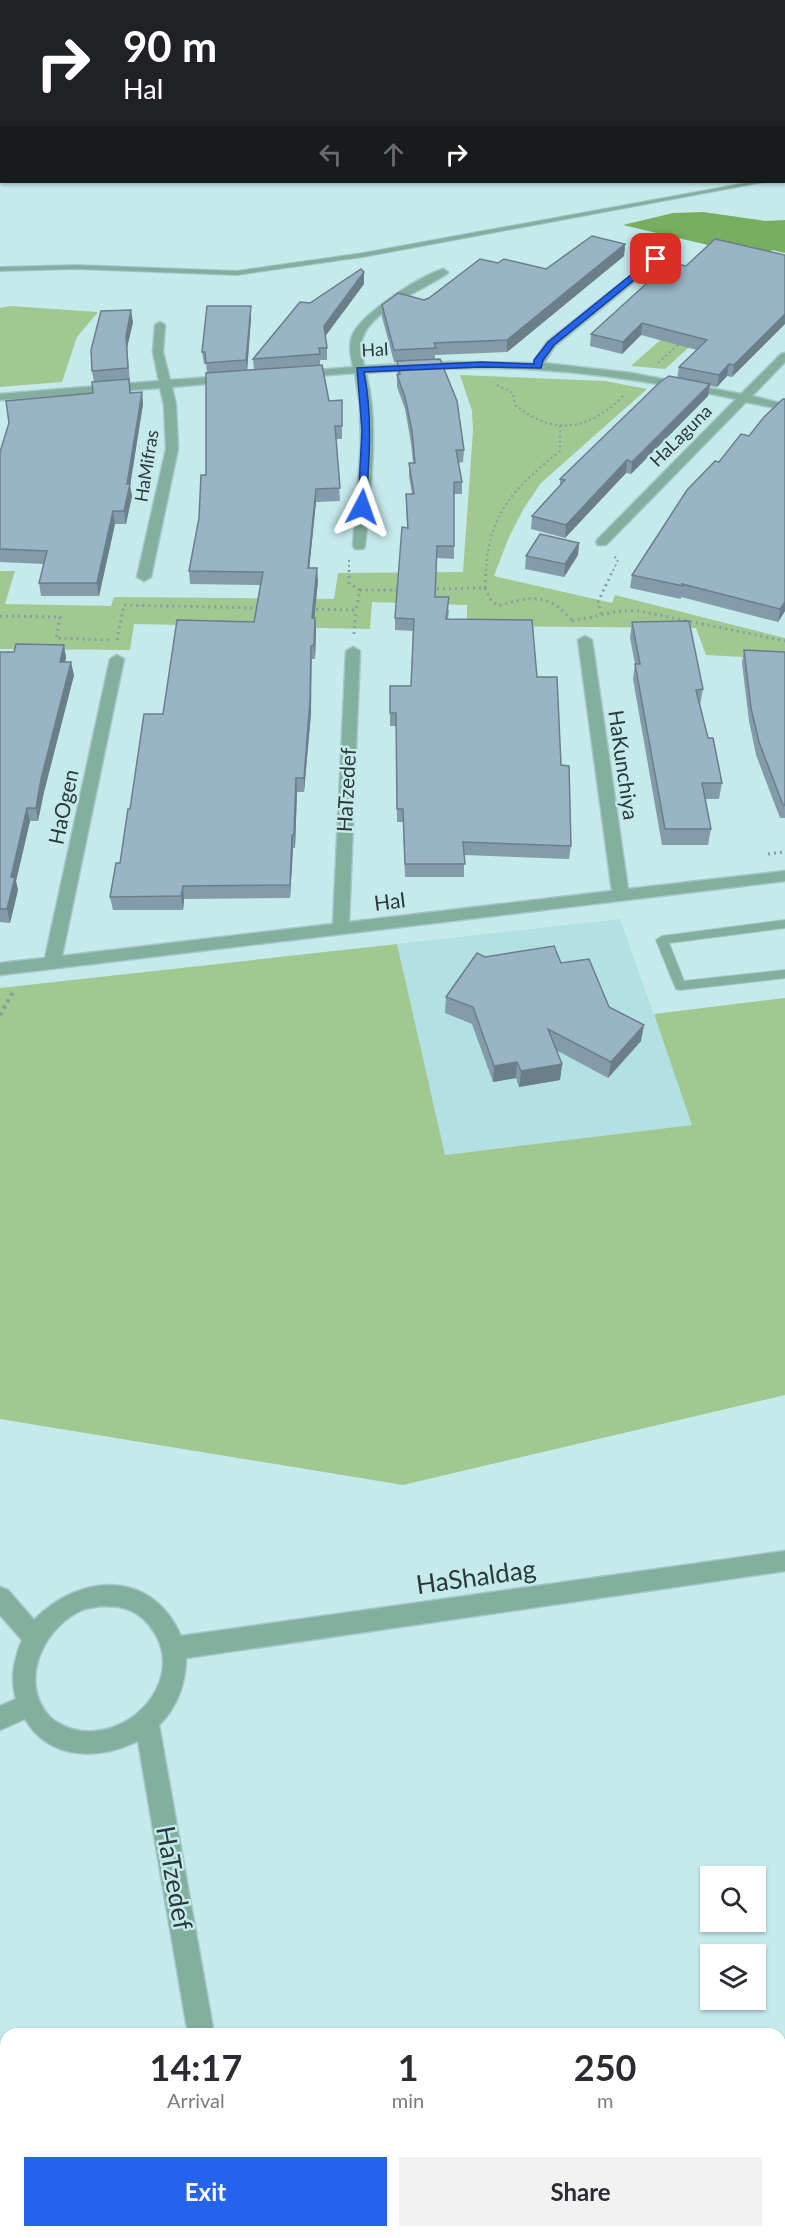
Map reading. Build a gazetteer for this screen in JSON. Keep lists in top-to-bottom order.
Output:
{
  "streets": {
    "street": [
      "HaI",
      "HaLaguna",
      "HaMifras",
      "HaKunchiya",
      "HaTzedef",
      "HaOgen",
      "HaShaldag"
    ]
  },
  "crossings": [
    ["HaI", "HaLaguna"],
    ["HaI", "HaKunchiya"],
    ["HaI", "HaTzedef"],
    ["HaI", "HaOgen"],
    ["HaTzedef", "HaShaldag"]
  ],
  "page": {
    "turn": ["90 m", "HaI"],
    "eta": [
      "14:17",
      "Arrival",
      "1",
      "min",
      "250",
      "m"
    ],
    "buttons": ["Exit", "Share"]
  }
}
